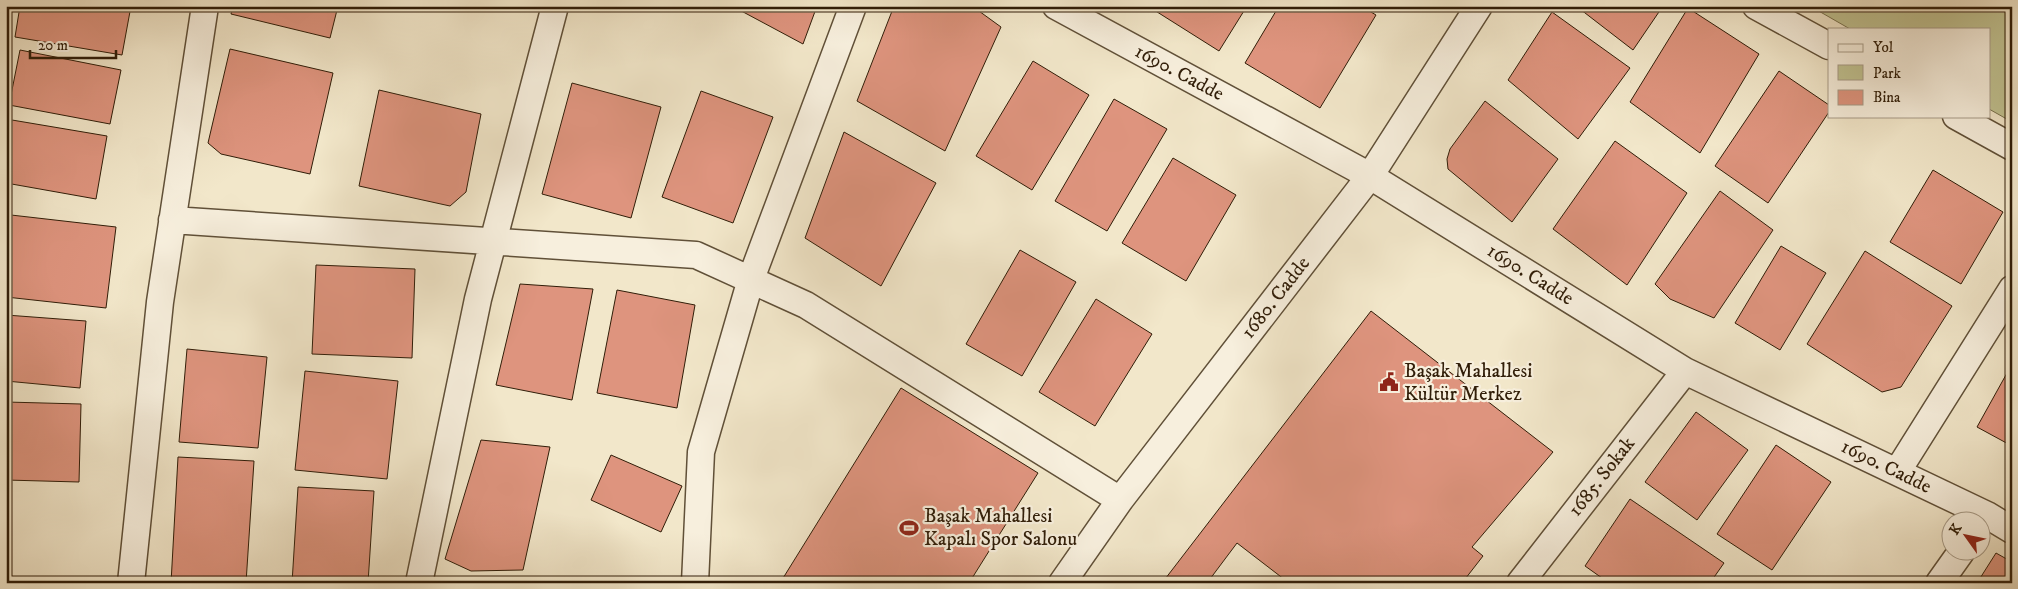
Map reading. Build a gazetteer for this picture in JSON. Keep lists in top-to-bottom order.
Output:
{
  "streets": {
    "street": ["1690. Cadde", "1680. Cadde", "1685. Sokak"]
  },
  "crossings": [
    ["1690. Cadde", "1680. Cadde"],
    ["1690. Cadde", "1685. Sokak"]
  ],
  "places": {
    "public building": ["Başak Mahallesi Kültür Merkez"],
    "sports": ["Başak Mahallesi Kapalı Spor Salonu"]
  },
  "legend": ["Yol", "Park", "Bina"],
  "scale_bar": "20 m",
  "north": "top left"
}
